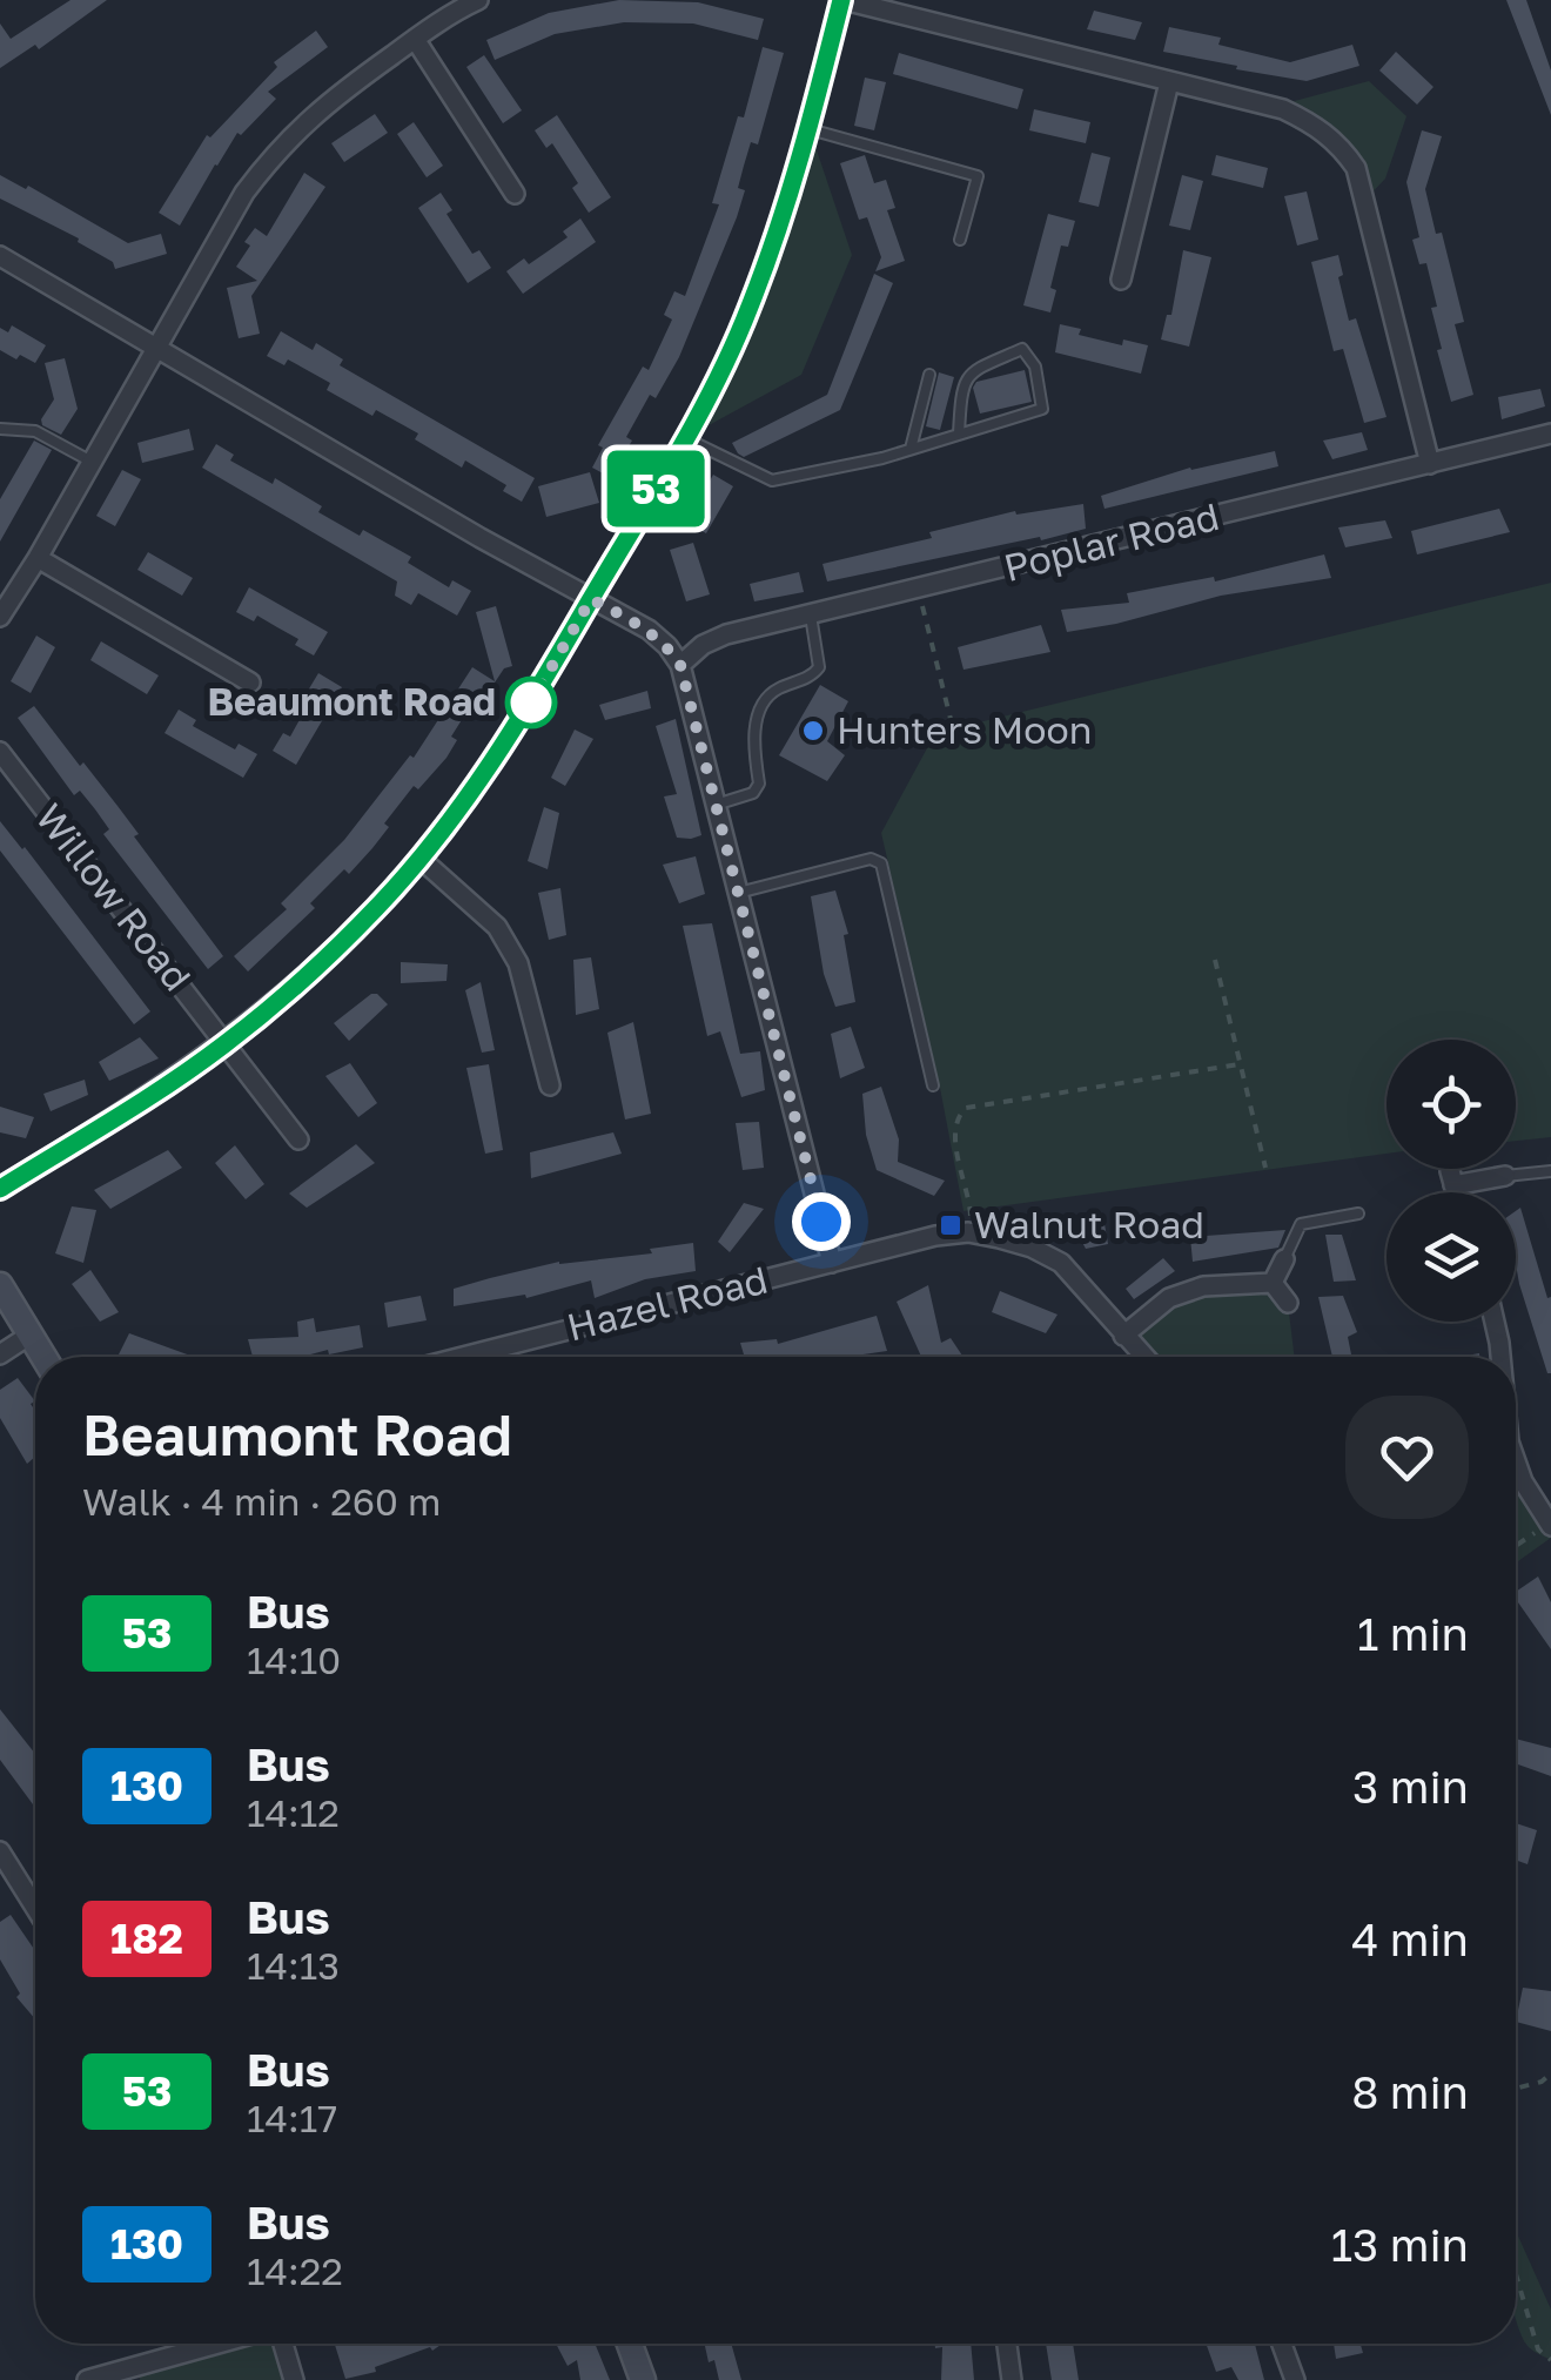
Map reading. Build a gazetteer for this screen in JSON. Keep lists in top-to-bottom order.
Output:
{
  "streets": {
    "street": ["Poplar Road", "Willow Road", "Hazel Road"]
  },
  "places": {
    "other": ["Beaumont Road", "Hunters Moon"],
    "transit": ["Walnut Road"]
  },
  "lines": ["bus line 53"],
  "page": {
    "on_map": "53",
    "heading": ["Beaumont Road", "Walk · 4 min · 260 m"],
    "list": [
      {
        "mark": "53",
        "name": "Bus",
        "note": "14:10",
        "value": "1 min"
      },
      {
        "mark": "130",
        "name": "Bus",
        "note": "14:12",
        "value": "3 min"
      },
      {
        "mark": "182",
        "name": "Bus",
        "note": "14:13",
        "value": "4 min"
      },
      {
        "mark": "53",
        "name": "Bus",
        "note": "14:17",
        "value": "8 min"
      },
      {
        "mark": "130",
        "name": "Bus",
        "note": "14:22",
        "value": "13 min"
      }
    ]
  }
}
